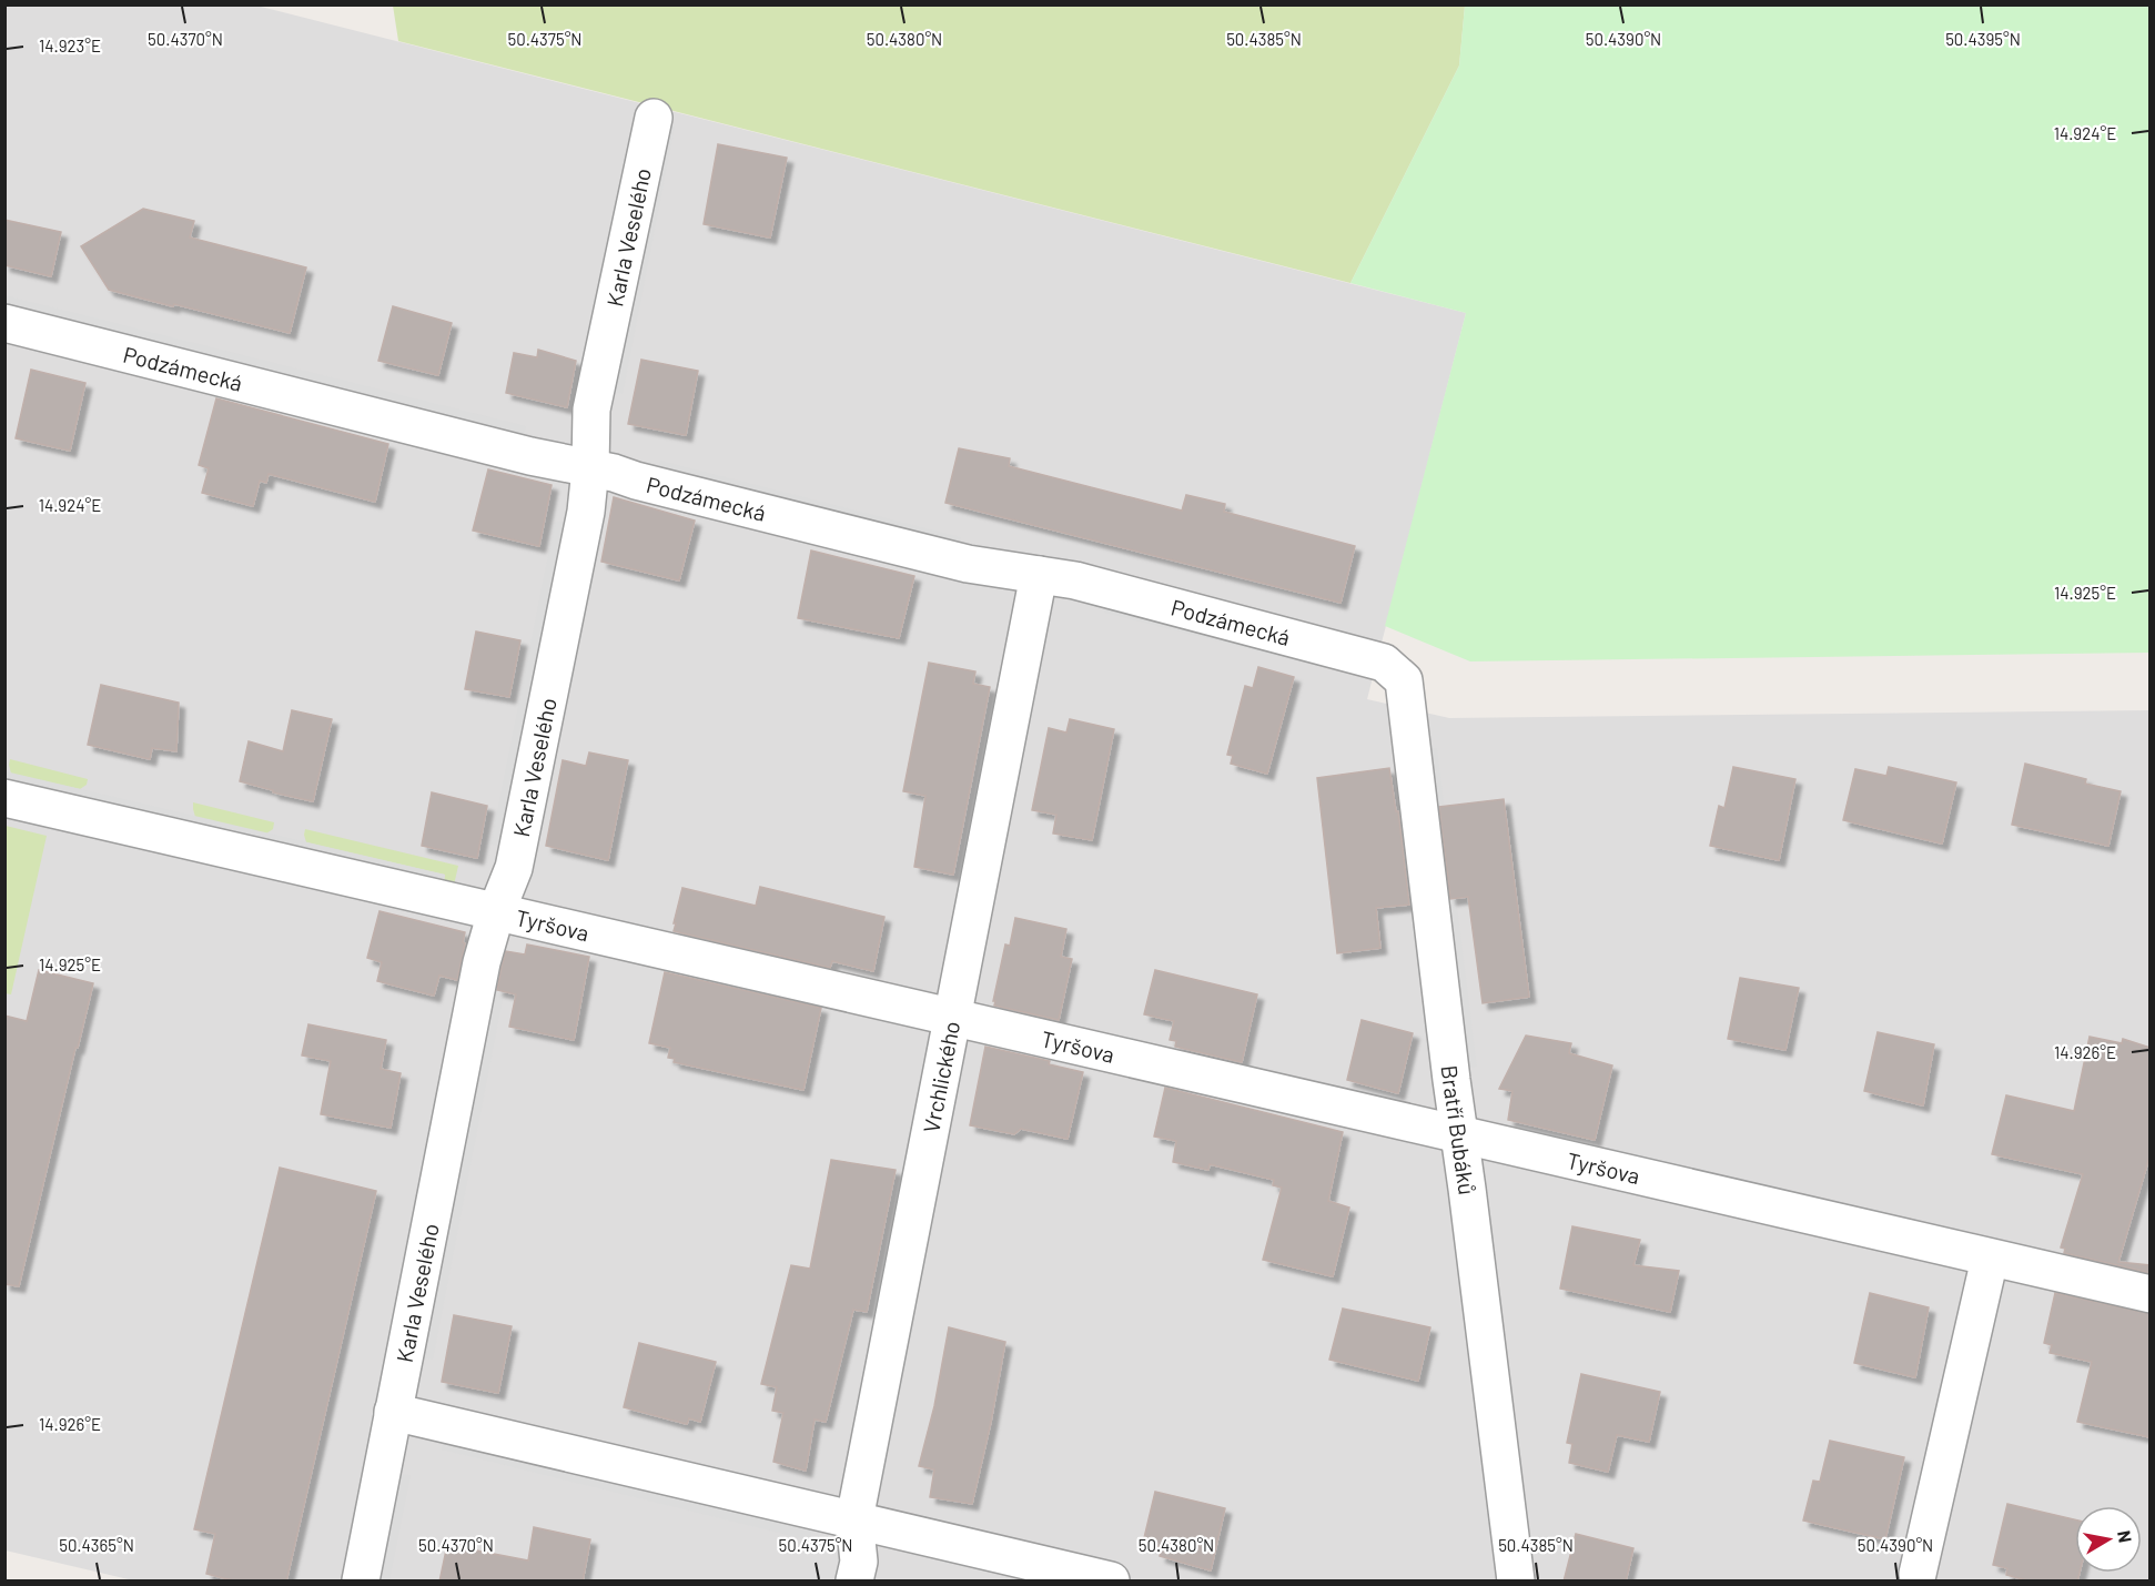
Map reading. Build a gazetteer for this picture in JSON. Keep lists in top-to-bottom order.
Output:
{
  "streets": {
    "street": [
      "Karla Veselého",
      "Podzámecká",
      "Tyršova",
      "Vrchlického",
      "Bratří Bubáků"
    ]
  },
  "crossings": [
    ["Karla Veselého", "Podzámecká"],
    ["Karla Veselého", "Tyršova"],
    ["Podzámecká", "Vrchlického"],
    ["Podzámecká", "Bratří Bubáků"],
    ["Tyršova", "Vrchlického"],
    ["Tyršova", "Bratří Bubáků"]
  ],
  "north": "right",
  "coordinates": [
    "50.4370°N",
    "50.4375°N",
    "50.4380°N",
    "50.4385°N",
    "50.4390°N",
    "50.4395°N",
    "14.923°E",
    "14.924°E",
    "14.925°E",
    "14.926°E",
    "50.4365°N"
  ]
}
